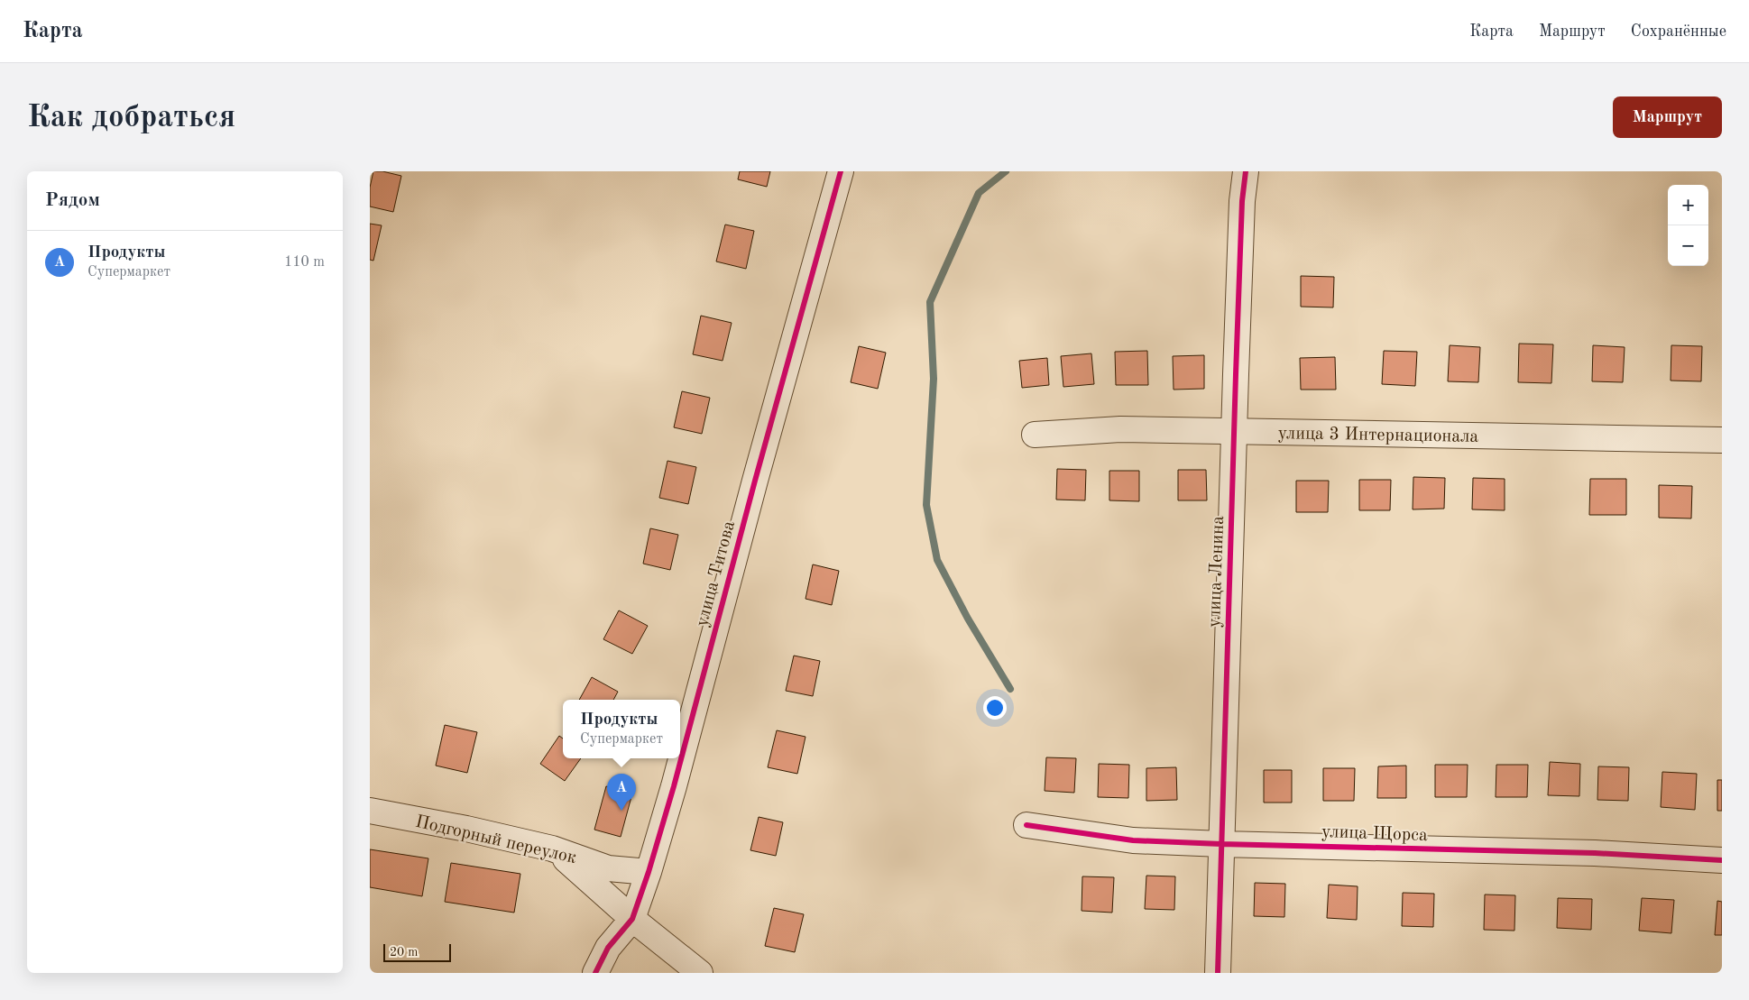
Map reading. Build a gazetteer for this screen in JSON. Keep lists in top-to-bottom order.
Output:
{
  "streets": {
    "street": [
      "улица 3 Интернационала",
      "улица Ленина",
      "улица Титова",
      "улица Щорса",
      "Подгорный переулок"
    ]
  },
  "crossings": [
    ["улица 3 Интернационала", "улица Ленина"],
    ["улица Ленина", "улица Щорса"],
    ["улица Титова", "Подгорный переулок"]
  ],
  "scale_bar": "20 m",
  "page": {
    "header": "Карта",
    "nav": ["Карта", "Маршрут", "Сохранённые"],
    "buttons": "Маршрут",
    "title": "Как добраться",
    "heading": "Рядом",
    "map_buttons": ["+", "−"],
    "list": [
      {
        "mark": "A",
        "name": "Продукты",
        "note": "Супермаркет",
        "value": "110 m"
      }
    ],
    "popup": ["Продукты", "Супермаркет"],
    "pins": "A",
    "scale": "20 m"
  }
}
